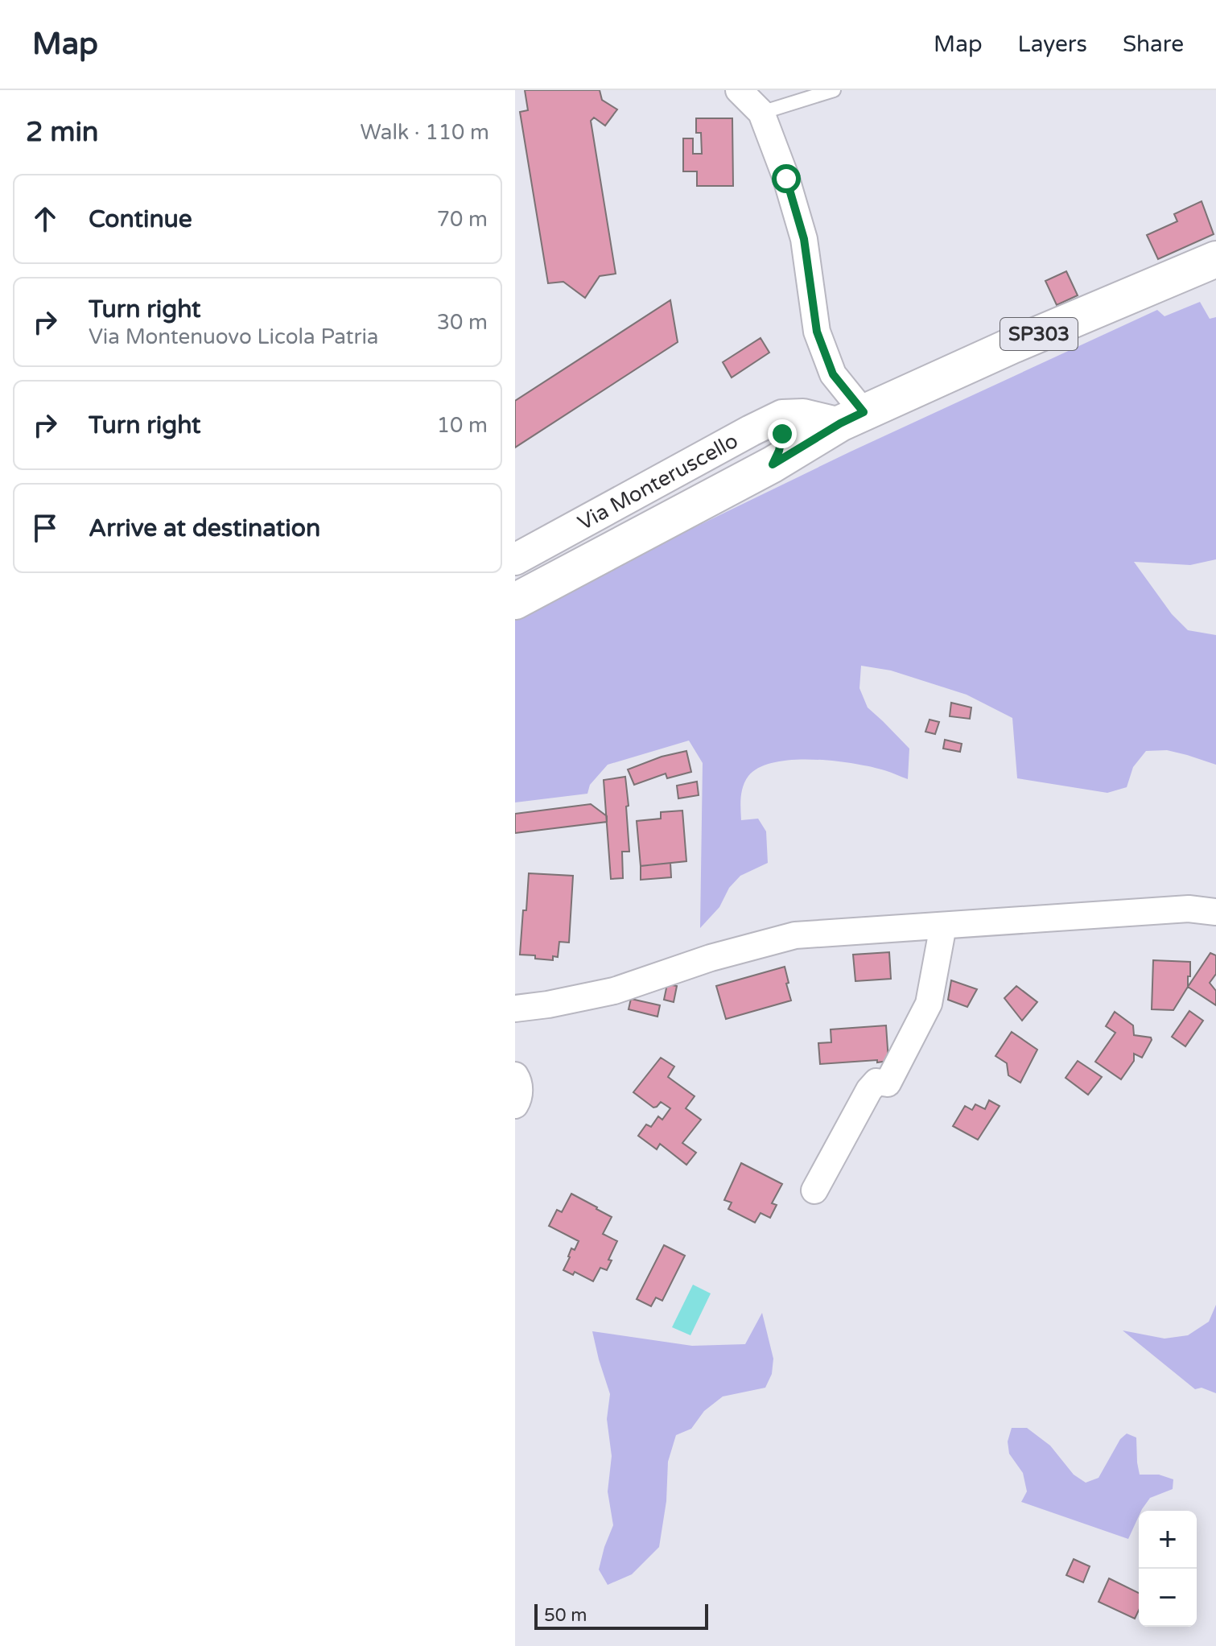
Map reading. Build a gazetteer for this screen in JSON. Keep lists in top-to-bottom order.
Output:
{
  "streets": {
    "main road": ["SP303"],
    "street": ["Via Monteruscello"]
  },
  "crossings": [
    ["SP303", "Via Monteruscello"]
  ],
  "scale_bar": "50 m",
  "page": {
    "header": "Map",
    "nav": ["Map", "Layers", "Share"],
    "heading": ["2 min", "Walk · 110 m"],
    "list": [
      ["Continue", "70 m"],
      ["Turn right", "Via Montenuovo Licola Patria", "30 m"],
      ["Turn right", "10 m"],
      "Arrive at destination"
    ],
    "map_buttons": ["+", "−"],
    "scale": "50 m"
  }
}
